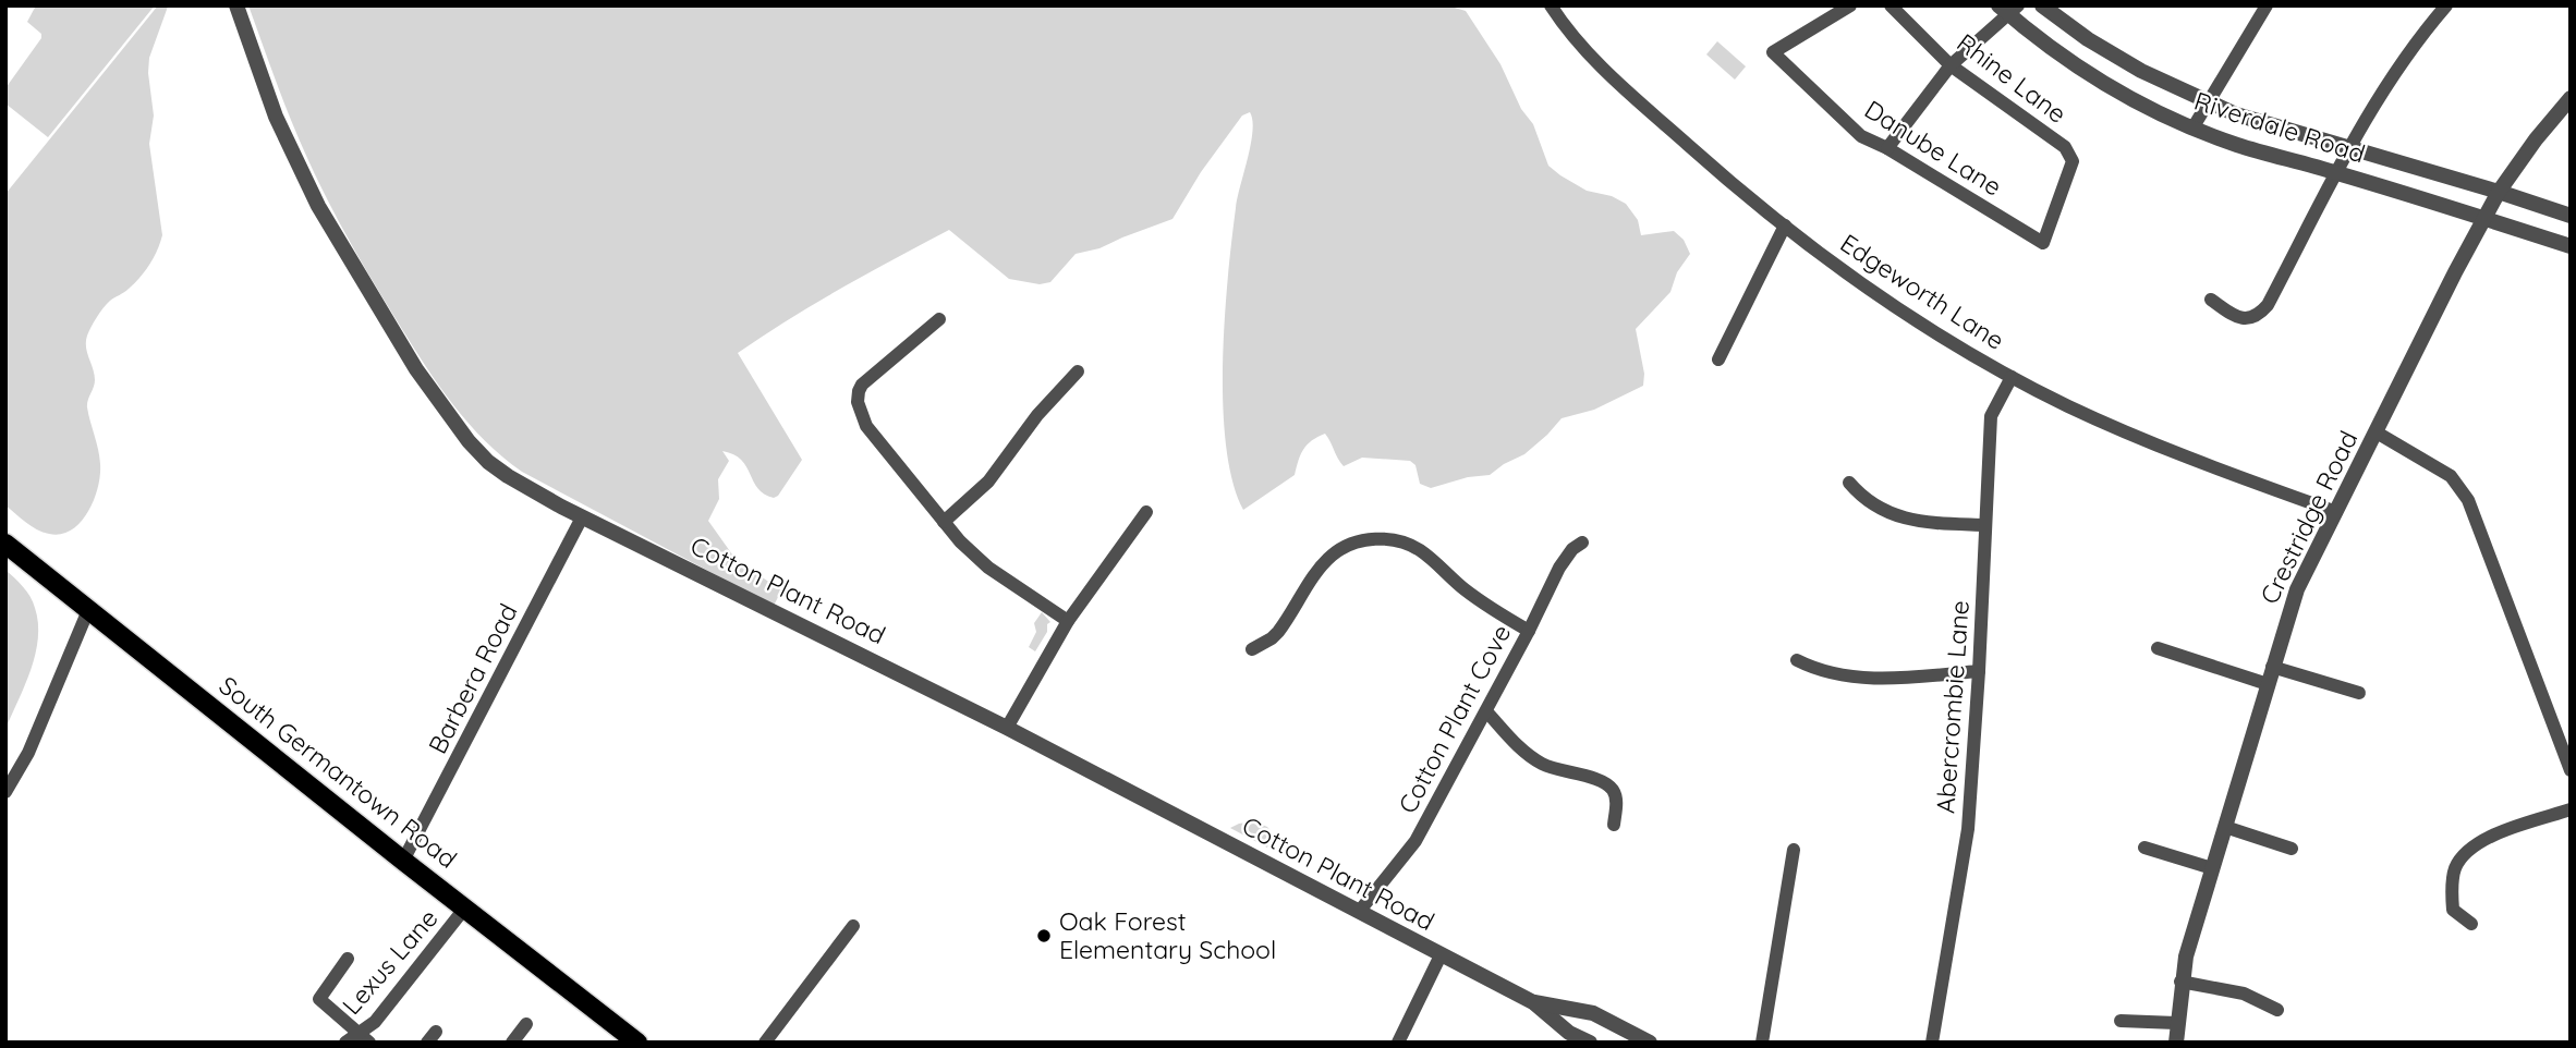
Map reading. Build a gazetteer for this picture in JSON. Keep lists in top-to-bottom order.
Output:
{
  "streets": {
    "main road": ["South Germantown Road"],
    "street": [
      "Rhine Lane",
      "Riverdale Road",
      "Danube Lane",
      "Edgeworth Lane",
      "Crestridge Road",
      "Cotton Plant Road",
      "Barbera Road",
      "Abercrombie Lane",
      "Cotton Plant Cove",
      "Lexus Lane"
    ]
  },
  "crossings": [
    ["Rhine Lane", "Danube Lane"],
    ["Riverdale Road", "Crestridge Road"],
    ["Edgeworth Lane", "Crestridge Road"],
    ["Edgeworth Lane", "Abercrombie Lane"],
    ["Cotton Plant Road", "Barbera Road"],
    ["Cotton Plant Road", "Cotton Plant Cove"],
    ["Barbera Road", "South Germantown Road"],
    ["South Germantown Road", "Lexus Lane"]
  ],
  "places": ["Oak Forest Elementary School"]
}
